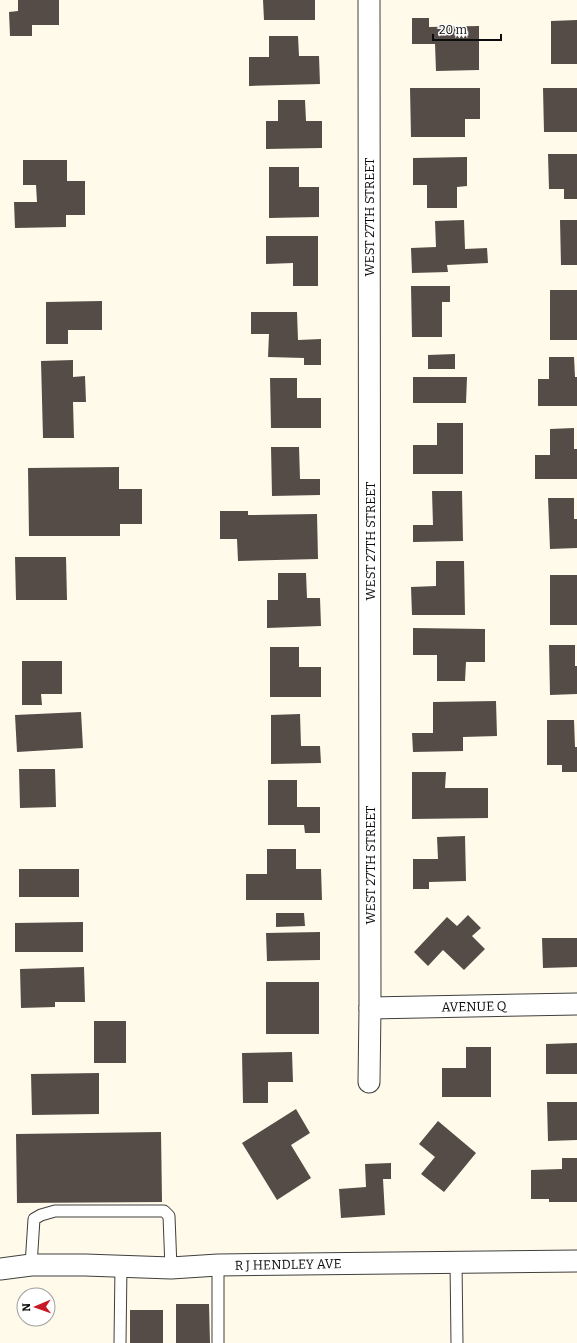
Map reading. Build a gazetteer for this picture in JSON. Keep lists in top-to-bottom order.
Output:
{
  "streets": {
    "street": ["WEST 27TH STREET", "AVENUE Q", "R J HENDLEY AVE"]
  },
  "crossings": [
    ["WEST 27TH STREET", "AVENUE Q"]
  ],
  "scale_bar": "20 m",
  "north": "left"
}
